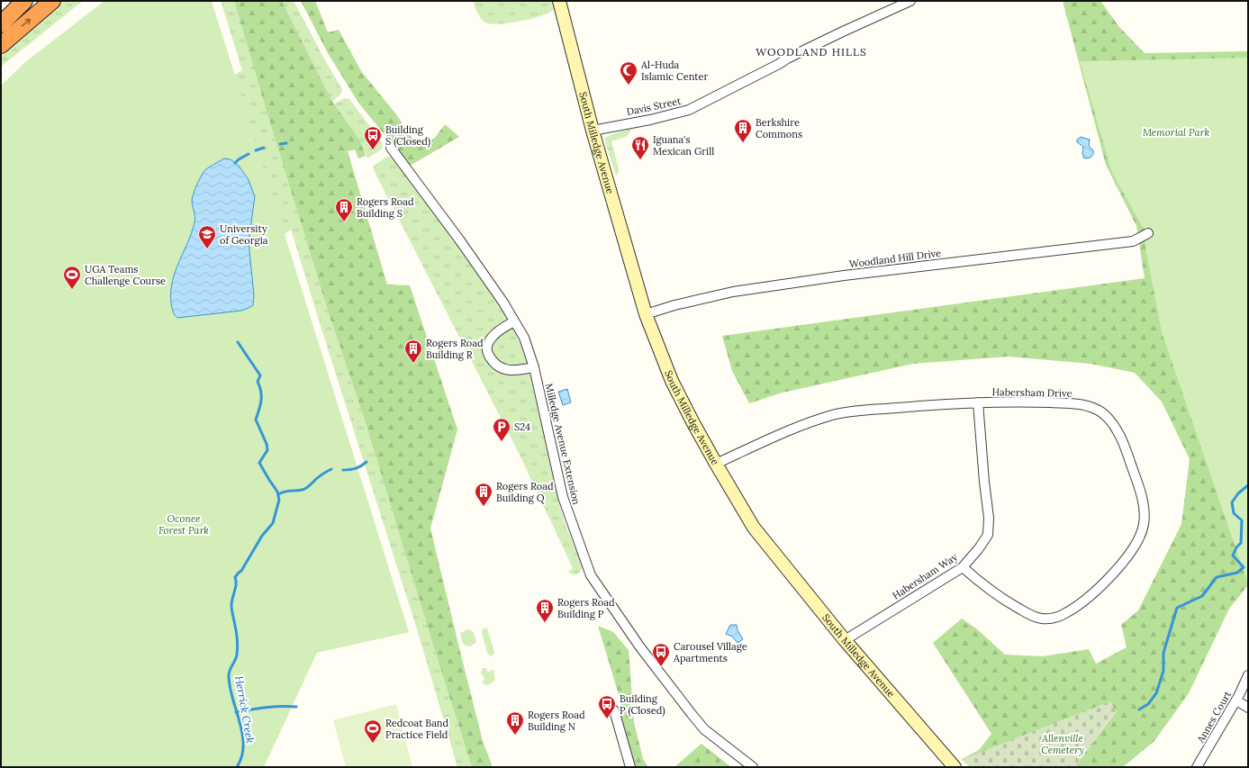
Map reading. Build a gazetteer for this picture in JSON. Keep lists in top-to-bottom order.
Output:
{
  "streets": {
    "main road": ["South Milledge Avenue"],
    "street": [
      "Davis Street",
      "Woodland Hill Drive",
      "Habersham Drive",
      "Milledge Avenue Extension",
      "Habersham Way",
      "Annes Court"
    ]
  },
  "crossings": [
    ["Davis Street", "South Milledge Avenue"],
    ["South Milledge Avenue", "Woodland Hill Drive"],
    ["South Milledge Avenue", "Habersham Drive"],
    ["South Milledge Avenue", "Habersham Way"],
    ["Habersham Drive", "Habersham Way"]
  ],
  "districts": ["WOODLAND HILLS"],
  "water": ["Herrick Creek"],
  "parks": ["Memorial Park", "Oconee Forest Park", "Allenville Cemetery"],
  "places": {
    "mosque": ["Al-Huda Islamic Center"],
    "building": [
      "Berkshire Commons",
      "Rogers Road Building S",
      "Rogers Road Building R",
      "Rogers Road Building Q",
      "Rogers Road Building P",
      "Rogers Road Building N"
    ],
    "bus stop": ["Building S (Closed)", "Carousel Village Apartments", "Building P (Closed)"],
    "restaurant": ["Iguana's Mexican Grill"],
    "school or university": ["University of Georgia"],
    "sports": ["UGA Teams Challenge Course", "Redcoat Band Practice Field"],
    "parking": ["S24"]
  }
}
